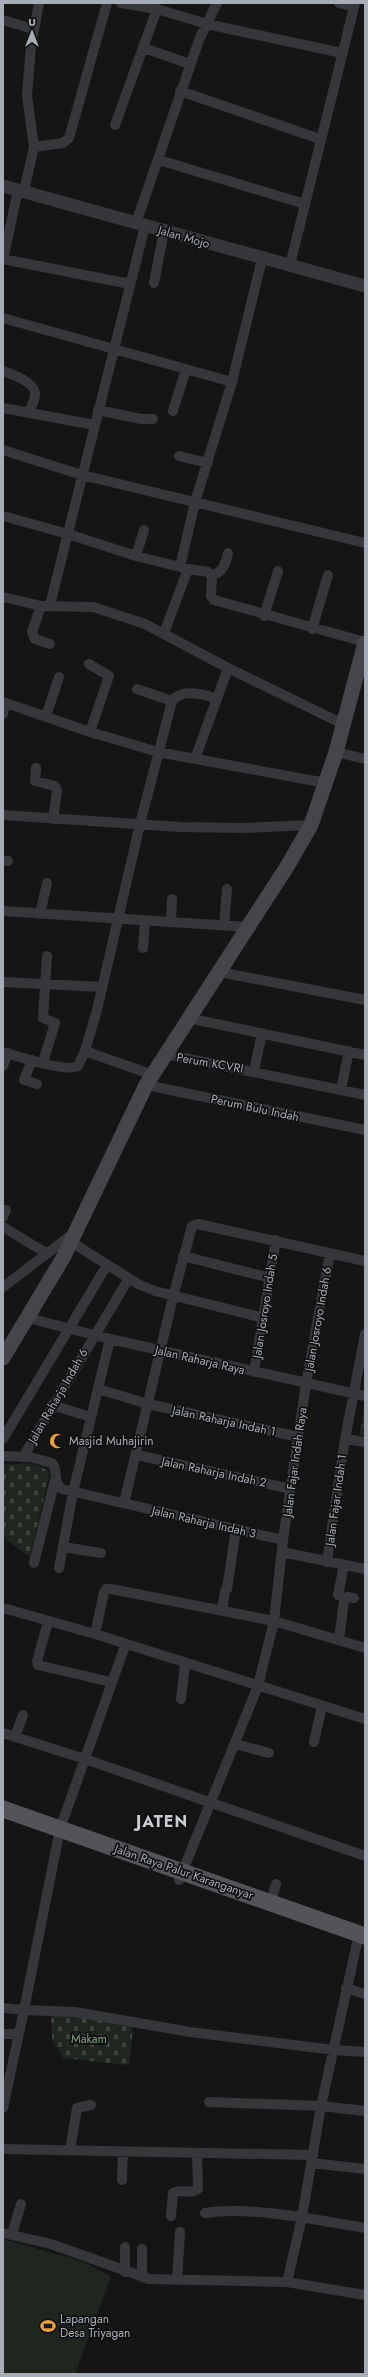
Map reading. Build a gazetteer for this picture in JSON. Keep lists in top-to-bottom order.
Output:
{
  "streets": {
    "main road": ["Jalan Raya Palur Karanganyar"],
    "street": [
      "Jalan Mojo",
      "Perum KCVRI",
      "Perum Bulu Indah",
      "Jalan Josroyo Indah 5",
      "Jalan Josroyo Indah 6",
      "Jalan Raharja Raya",
      "Jalan Raharja Indah 6",
      "Jalan Raharja Indah 1",
      "Jalan Fajar Indah Raya",
      "Jalan Raharja Indah 2",
      "Jalan Fajar Indah 1",
      "Jalan Raharja Indah 3"
    ]
  },
  "crossings": [
    ["Jalan Josroyo Indah 5", "Jalan Raharja Raya"],
    ["Jalan Josroyo Indah 6", "Jalan Raharja Raya"],
    ["Jalan Josroyo Indah 6", "Jalan Fajar Indah Raya"],
    ["Jalan Raharja Raya", "Jalan Raharja Indah 6"],
    ["Jalan Raharja Raya", "Jalan Fajar Indah Raya"],
    ["Jalan Raharja Raya", "Jalan Fajar Indah 1"],
    ["Jalan Raharja Indah 1", "Jalan Fajar Indah Raya"],
    ["Jalan Fajar Indah Raya", "Jalan Raharja Indah 2"],
    ["Jalan Fajar Indah Raya", "Jalan Raharja Indah 3"],
    ["Jalan Fajar Indah Raya", "Jalan Raya Palur Karanganyar"]
  ],
  "districts": ["JATEN"],
  "parks": ["Makam"],
  "places": {
    "mosque": ["Masjid Muhajirin"],
    "sports": ["Lapangan Desa Triyagan"]
  },
  "north": "top"
}
